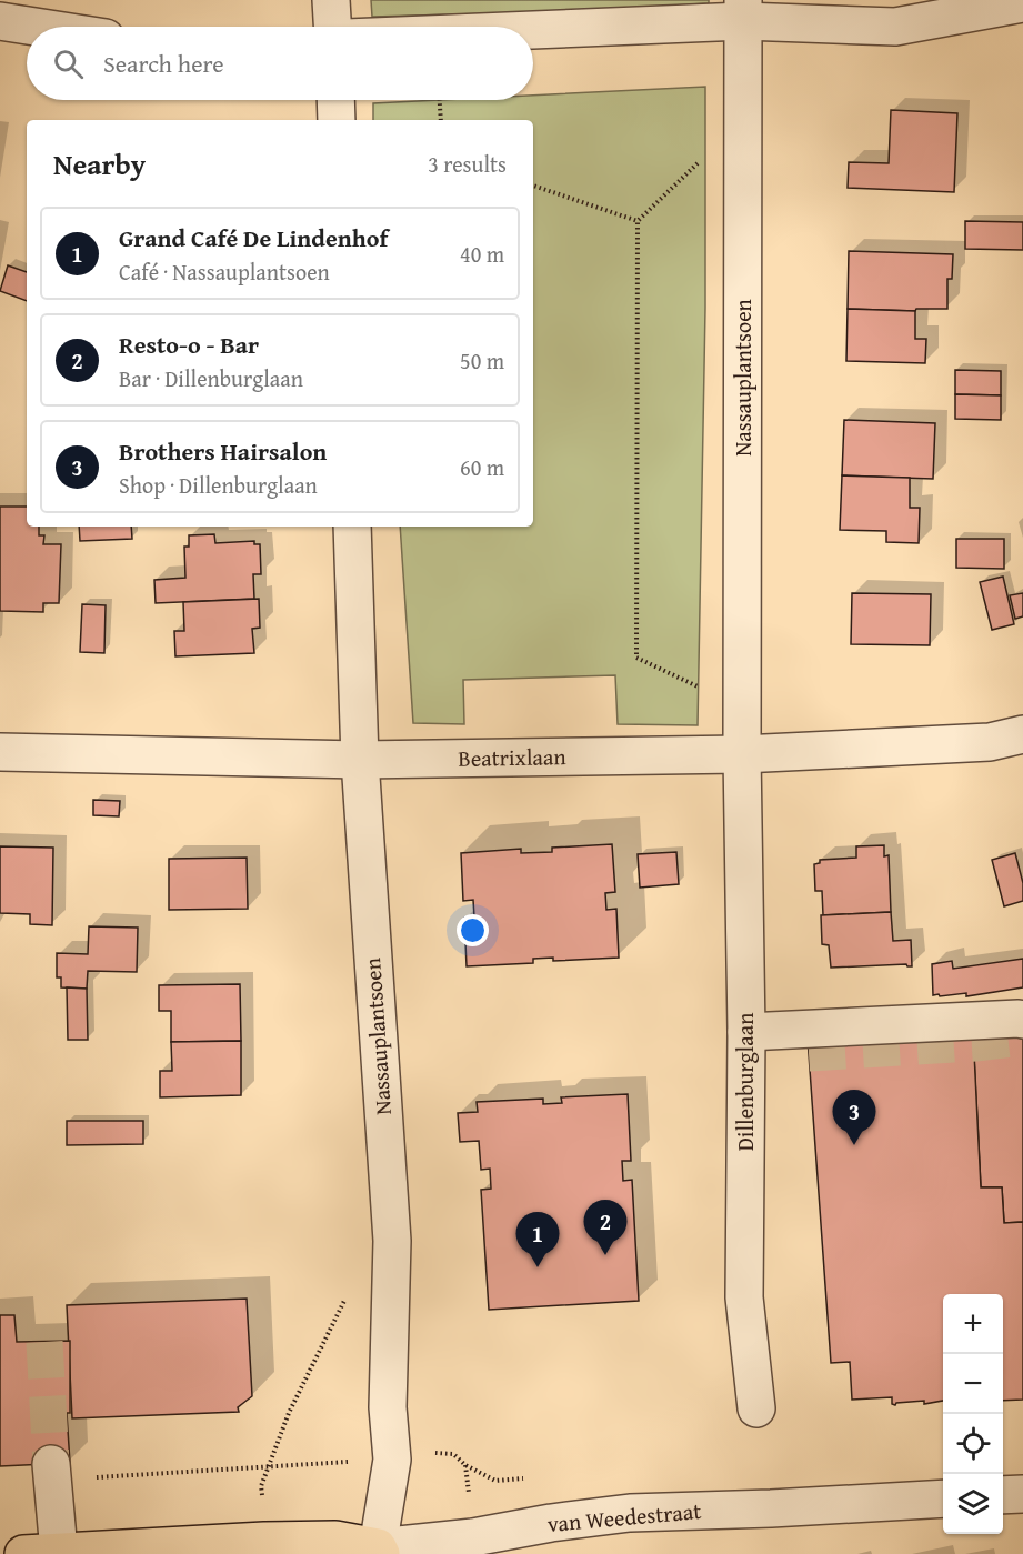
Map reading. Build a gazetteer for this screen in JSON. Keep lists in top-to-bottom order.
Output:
{
  "streets": {
    "main road": ["van Weedestraat"],
    "street": ["Nassauplantsoen", "Beatrixlaan", "Dillenburglaan"]
  },
  "crossings": [
    ["Nassauplantsoen", "Beatrixlaan"],
    ["Nassauplantsoen", "Dillenburglaan"],
    ["Nassauplantsoen", "van Weedestraat"],
    ["Beatrixlaan", "Dillenburglaan"]
  ],
  "page": {
    "search": "Search here",
    "heading": ["Nearby", "3 results"],
    "list": [
      {
        "mark": "1",
        "name": "Grand Café De Lindenhof",
        "note": "Café · Nassauplantsoen",
        "value": "40 m"
      },
      {
        "mark": "2",
        "name": "Resto-o - Bar",
        "note": "Bar · Dillenburglaan",
        "value": "50 m"
      },
      {
        "mark": "3",
        "name": "Brothers Hairsalon",
        "note": "Shop · Dillenburglaan",
        "value": "60 m"
      }
    ],
    "pins": ["3", "2", "1"],
    "map_buttons": ["+", "−"]
  }
}
